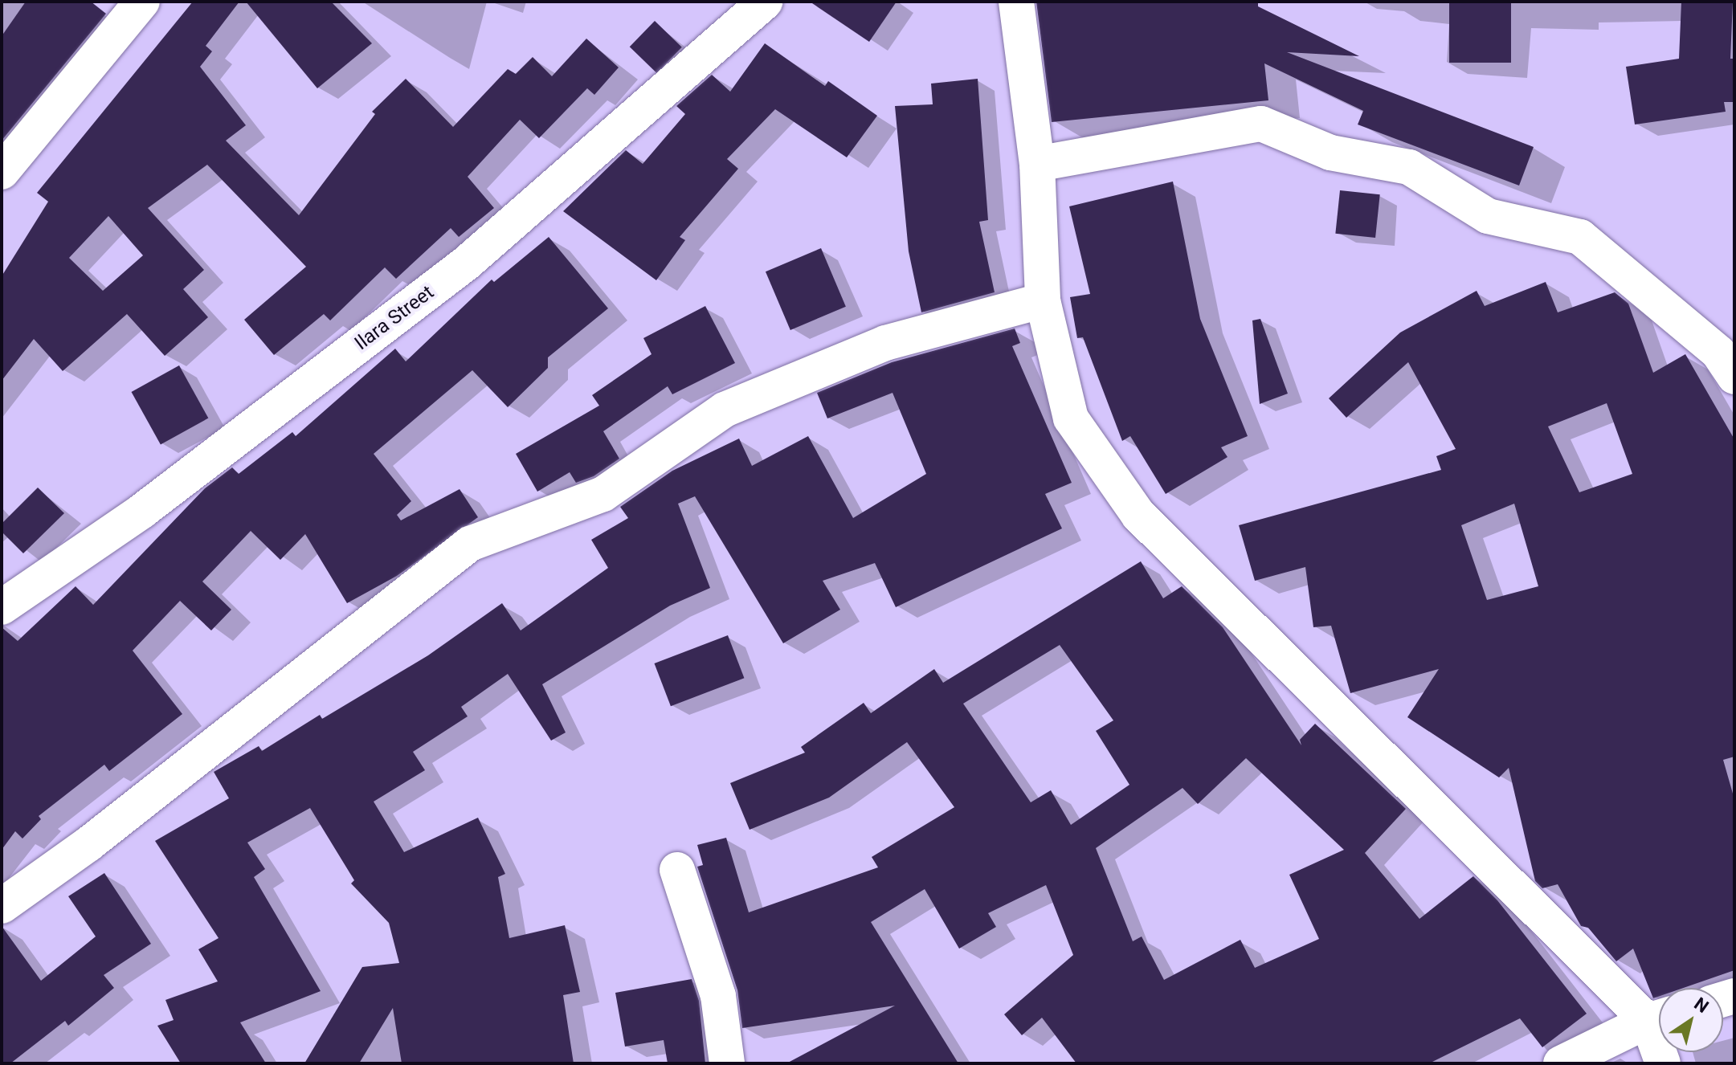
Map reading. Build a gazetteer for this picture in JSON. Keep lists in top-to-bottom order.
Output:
{
  "streets": {
    "street": ["Ilara Street"]
  },
  "north": "top right"
}
